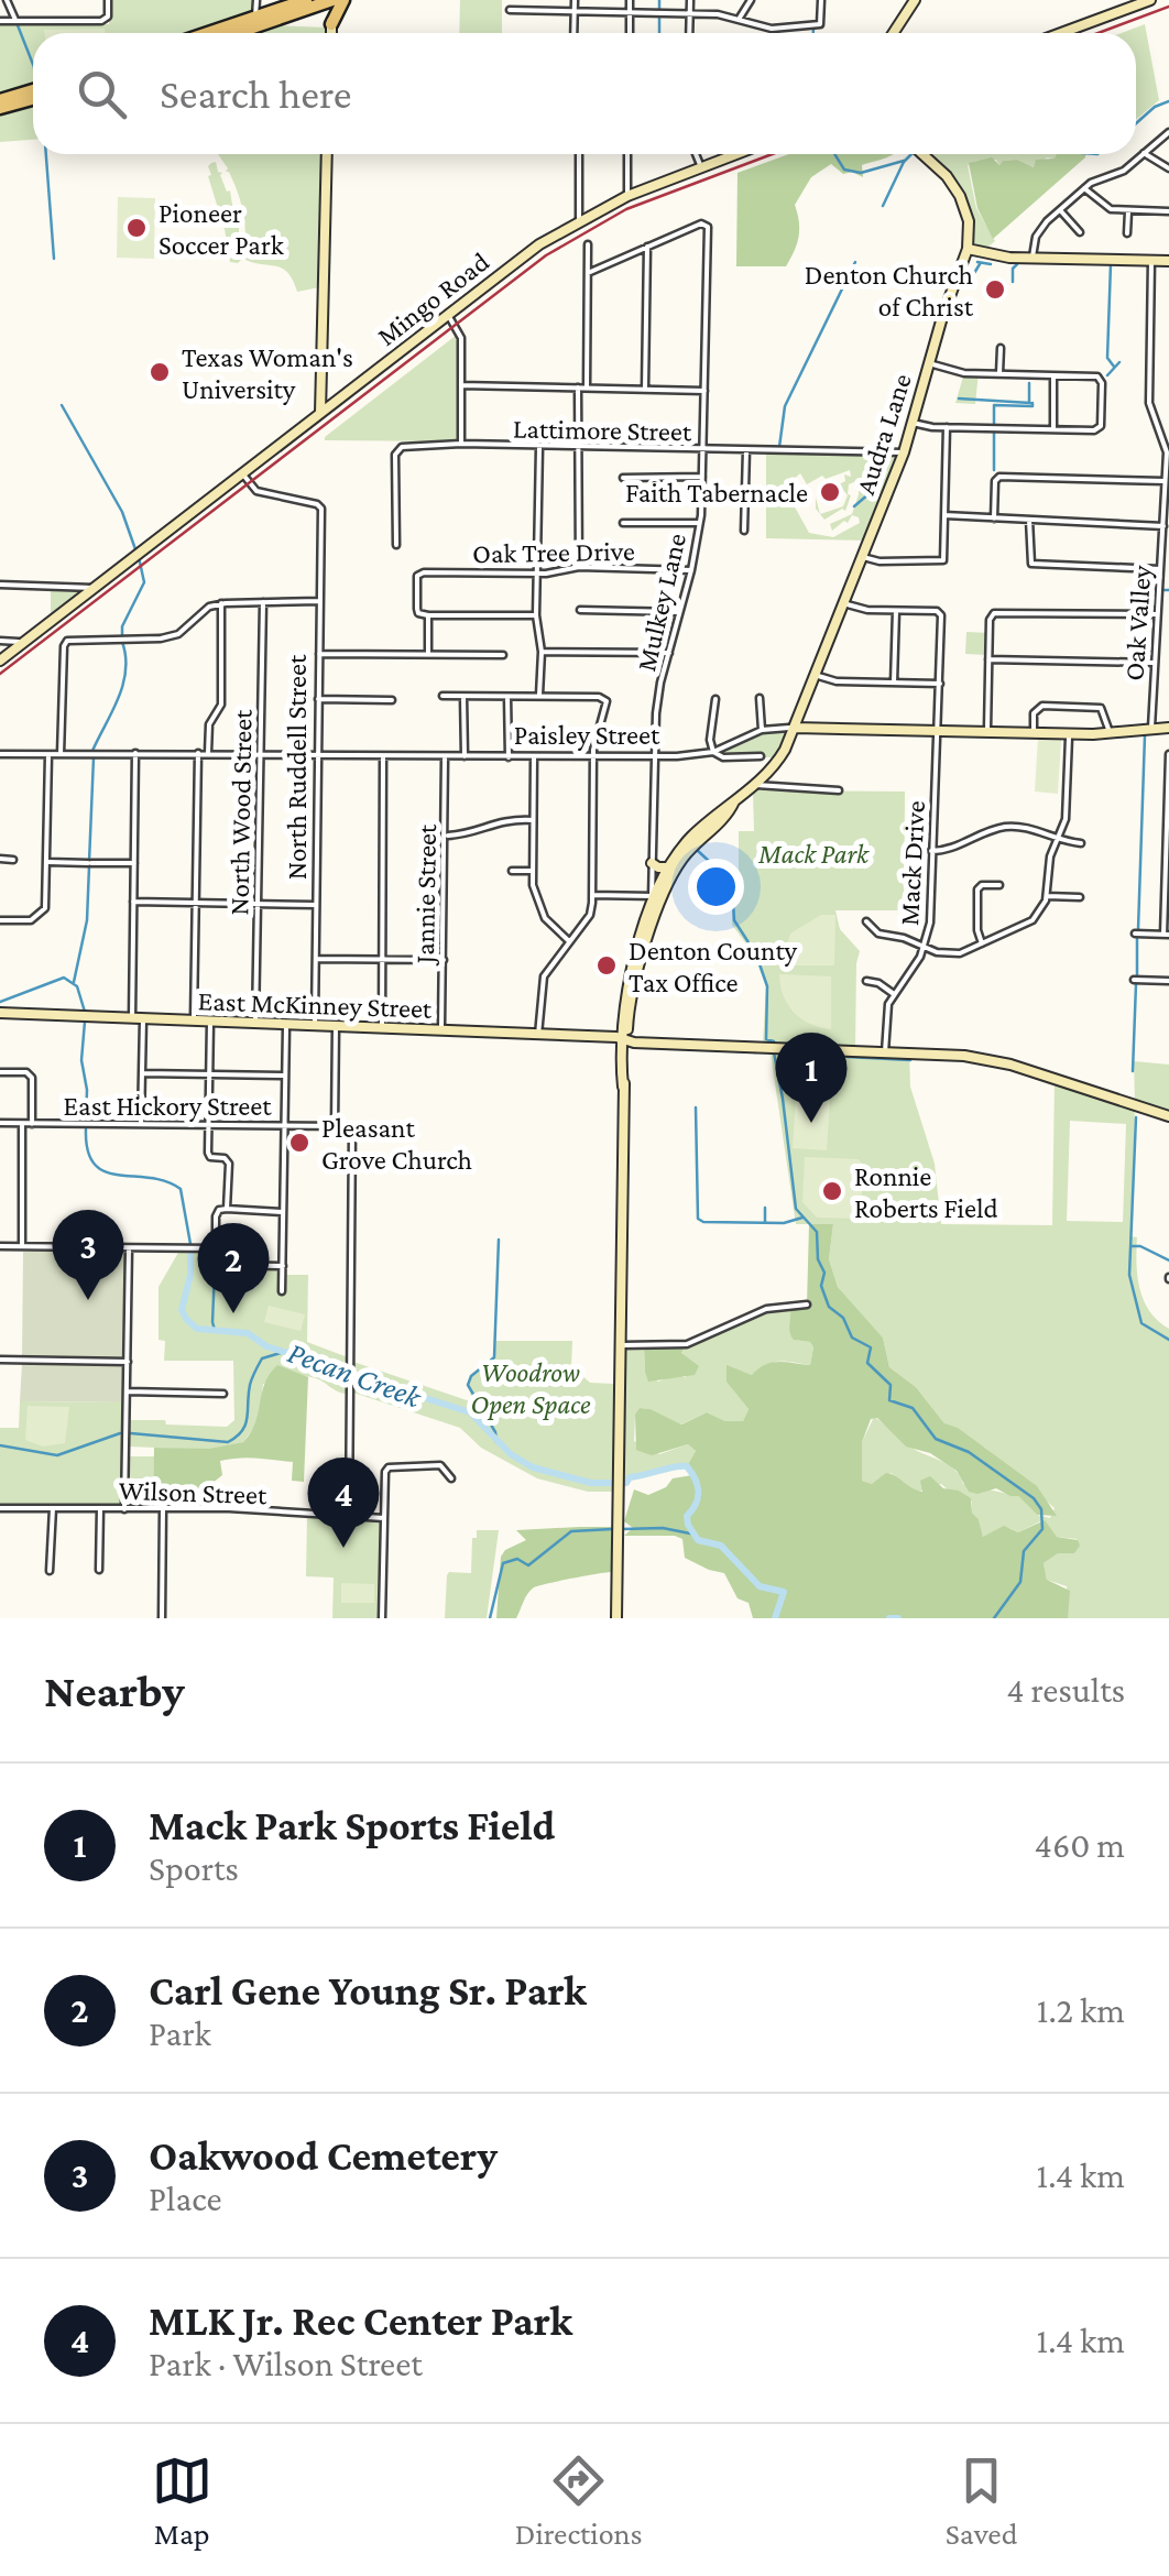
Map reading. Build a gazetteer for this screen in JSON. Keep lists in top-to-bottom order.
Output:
{
  "streets": {
    "street": [
      "Mingo Road",
      "Lattimore Street",
      "Audra Lane",
      "Oak Tree Drive",
      "Mulkey Lane",
      "Oak Valley",
      "Paisley Street",
      "North Ruddell Street",
      "North Wood Street",
      "Mack Drive",
      "Jannie Street",
      "East McKinney Street",
      "East Hickory Street",
      "Wilson Street"
    ]
  },
  "crossings": [
    ["Mingo Road", "North Ruddell Street"],
    ["Lattimore Street", "Audra Lane"],
    ["Lattimore Street", "Mulkey Lane"],
    ["Audra Lane", "Mulkey Lane"],
    ["Audra Lane", "Paisley Street"],
    ["Audra Lane", "East McKinney Street"],
    ["Oak Tree Drive", "Mulkey Lane"],
    ["Mulkey Lane", "Paisley Street"],
    ["Oak Valley", "Paisley Street"],
    ["Paisley Street", "North Ruddell Street"],
    ["Paisley Street", "North Wood Street"],
    ["Paisley Street", "Mack Drive"],
    ["Paisley Street", "Jannie Street"],
    ["North Ruddell Street", "East McKinney Street"],
    ["North Wood Street", "East McKinney Street"],
    ["Mack Drive", "East McKinney Street"],
    ["Jannie Street", "East McKinney Street"]
  ],
  "water": ["Pecan Creek"],
  "parks": ["Mack Park", "Woodrow Open Space"],
  "places": [
    "Pioneer Soccer Park",
    "Denton Church of Christ",
    "Texas Woman's University",
    "Faith Tabernacle",
    "Denton County Tax Office",
    "Pleasant Grove Church",
    "Ronnie Roberts Field"
  ],
  "page": {
    "search": "Search here",
    "pins": [
      "1",
      "3",
      "2",
      "4"
    ],
    "heading": ["Nearby", "4 results"],
    "list": [
      {
        "mark": "1",
        "name": "Mack Park Sports Field",
        "note": "Sports",
        "value": "460 m"
      },
      {
        "mark": "2",
        "name": "Carl Gene Young Sr. Park",
        "note": "Park",
        "value": "1.2 km"
      },
      {
        "mark": "3",
        "name": "Oakwood Cemetery",
        "note": "Place",
        "value": "1.4 km"
      },
      {
        "mark": "4",
        "name": "MLK Jr. Rec Center Park",
        "note": "Park · Wilson Street",
        "value": "1.4 km"
      }
    ],
    "nav": ["Map", "Directions", "Saved"]
  }
}
